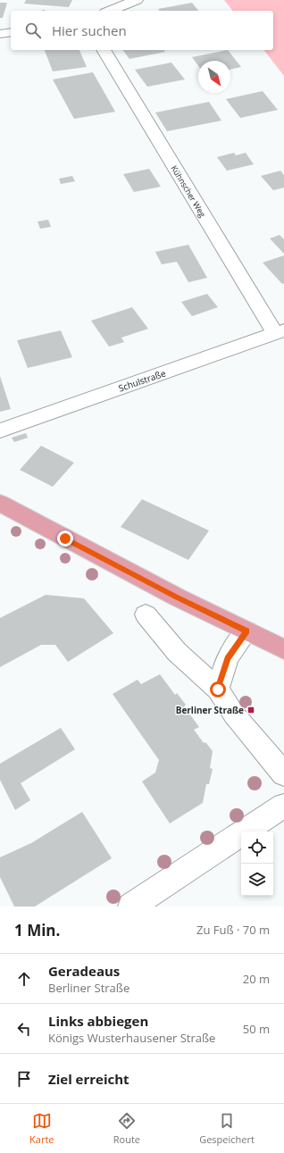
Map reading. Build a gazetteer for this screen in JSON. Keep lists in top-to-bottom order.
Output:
{
  "streets": {
    "street": ["Kühnscher Weg", "Schulstraße"]
  },
  "crossings": [
    ["Kühnscher Weg", "Schulstraße"]
  ],
  "places": {
    "transit": ["Berliner Straße"]
  },
  "north": "bottom right",
  "page": {
    "search": "Hier suchen",
    "heading": ["1 Min.", "Zu Fuß · 70 m"],
    "list": [
      ["Geradeaus", "Berliner Straße", "20 m"],
      ["Links abbiegen", "Königs Wusterhausener Straße", "50 m"],
      "Ziel erreicht"
    ],
    "nav": ["Karte", "Route", "Gespeichert"]
  }
}
